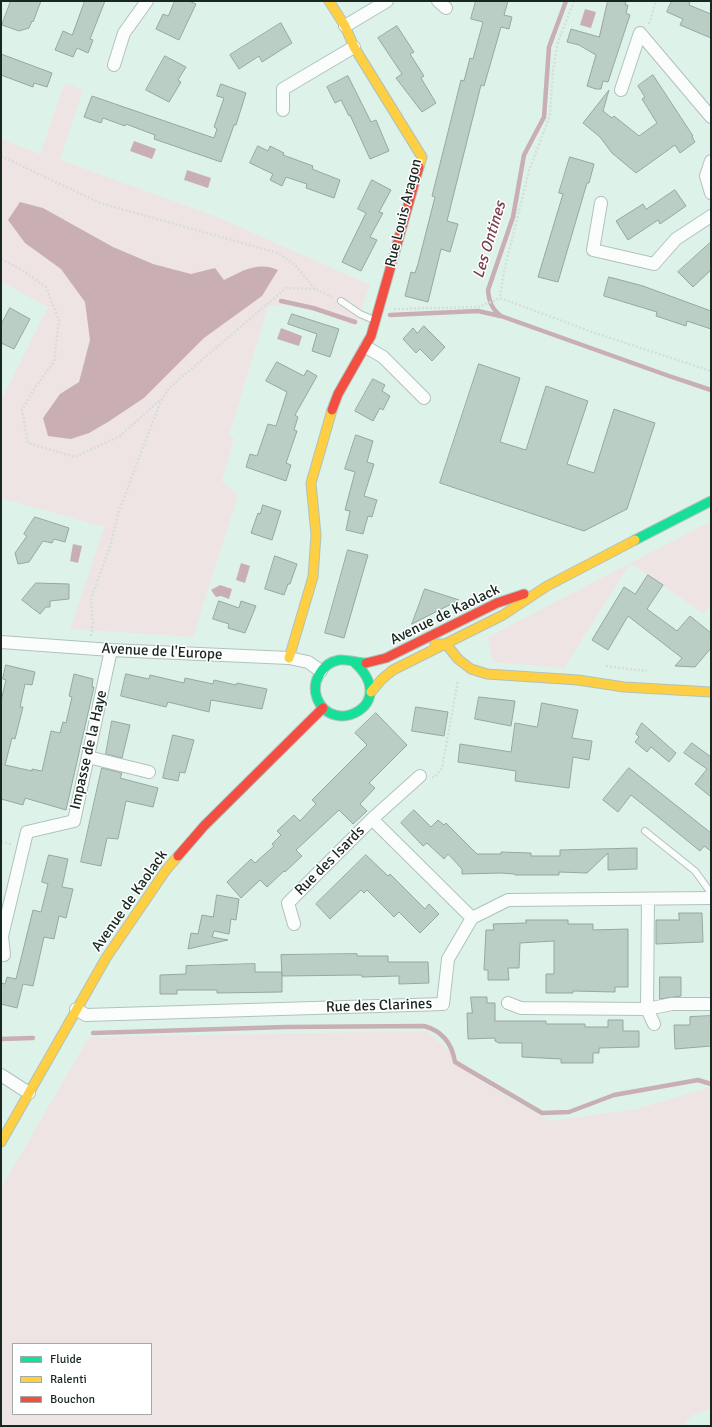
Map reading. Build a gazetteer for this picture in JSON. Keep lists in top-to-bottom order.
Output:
{
  "streets": {
    "street": [
      "Rue Louis Aragon",
      "Avenue de Kaolack",
      "Avenue de l'Europe",
      "Impasse de la Haye",
      "Rue des Isards",
      "Rue des Clarines"
    ]
  },
  "crossings": [
    ["Rue Louis Aragon", "Avenue de l'Europe"],
    ["Avenue de Kaolack", "Avenue de l'Europe"],
    ["Avenue de Kaolack", "Rue des Clarines"],
    ["Avenue de l'Europe", "Impasse de la Haye"],
    ["Rue des Isards", "Rue des Clarines"]
  ],
  "water": ["Les Ontines"],
  "legend": ["Fluide", "Ralenti", "Bouchon"]
}
